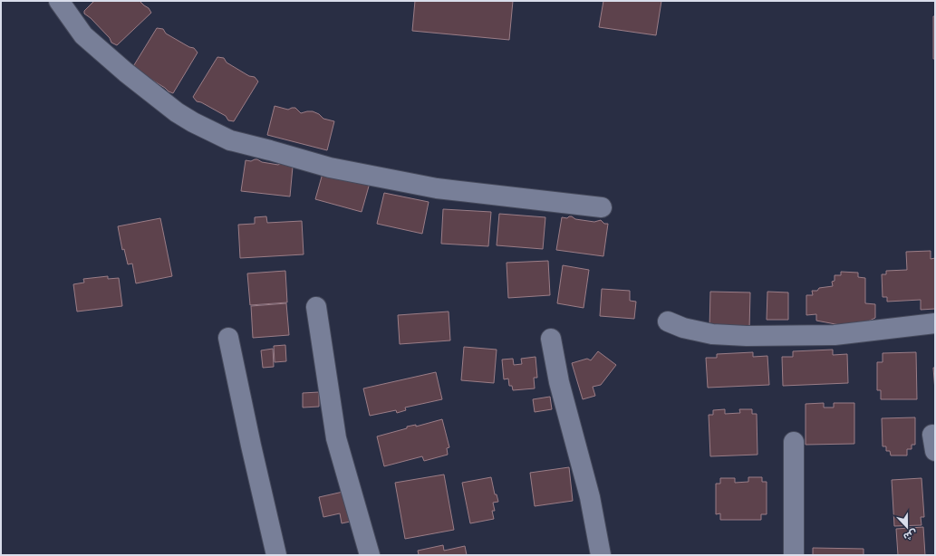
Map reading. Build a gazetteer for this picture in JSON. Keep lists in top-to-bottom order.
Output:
{
  "north": "bottom"
}
